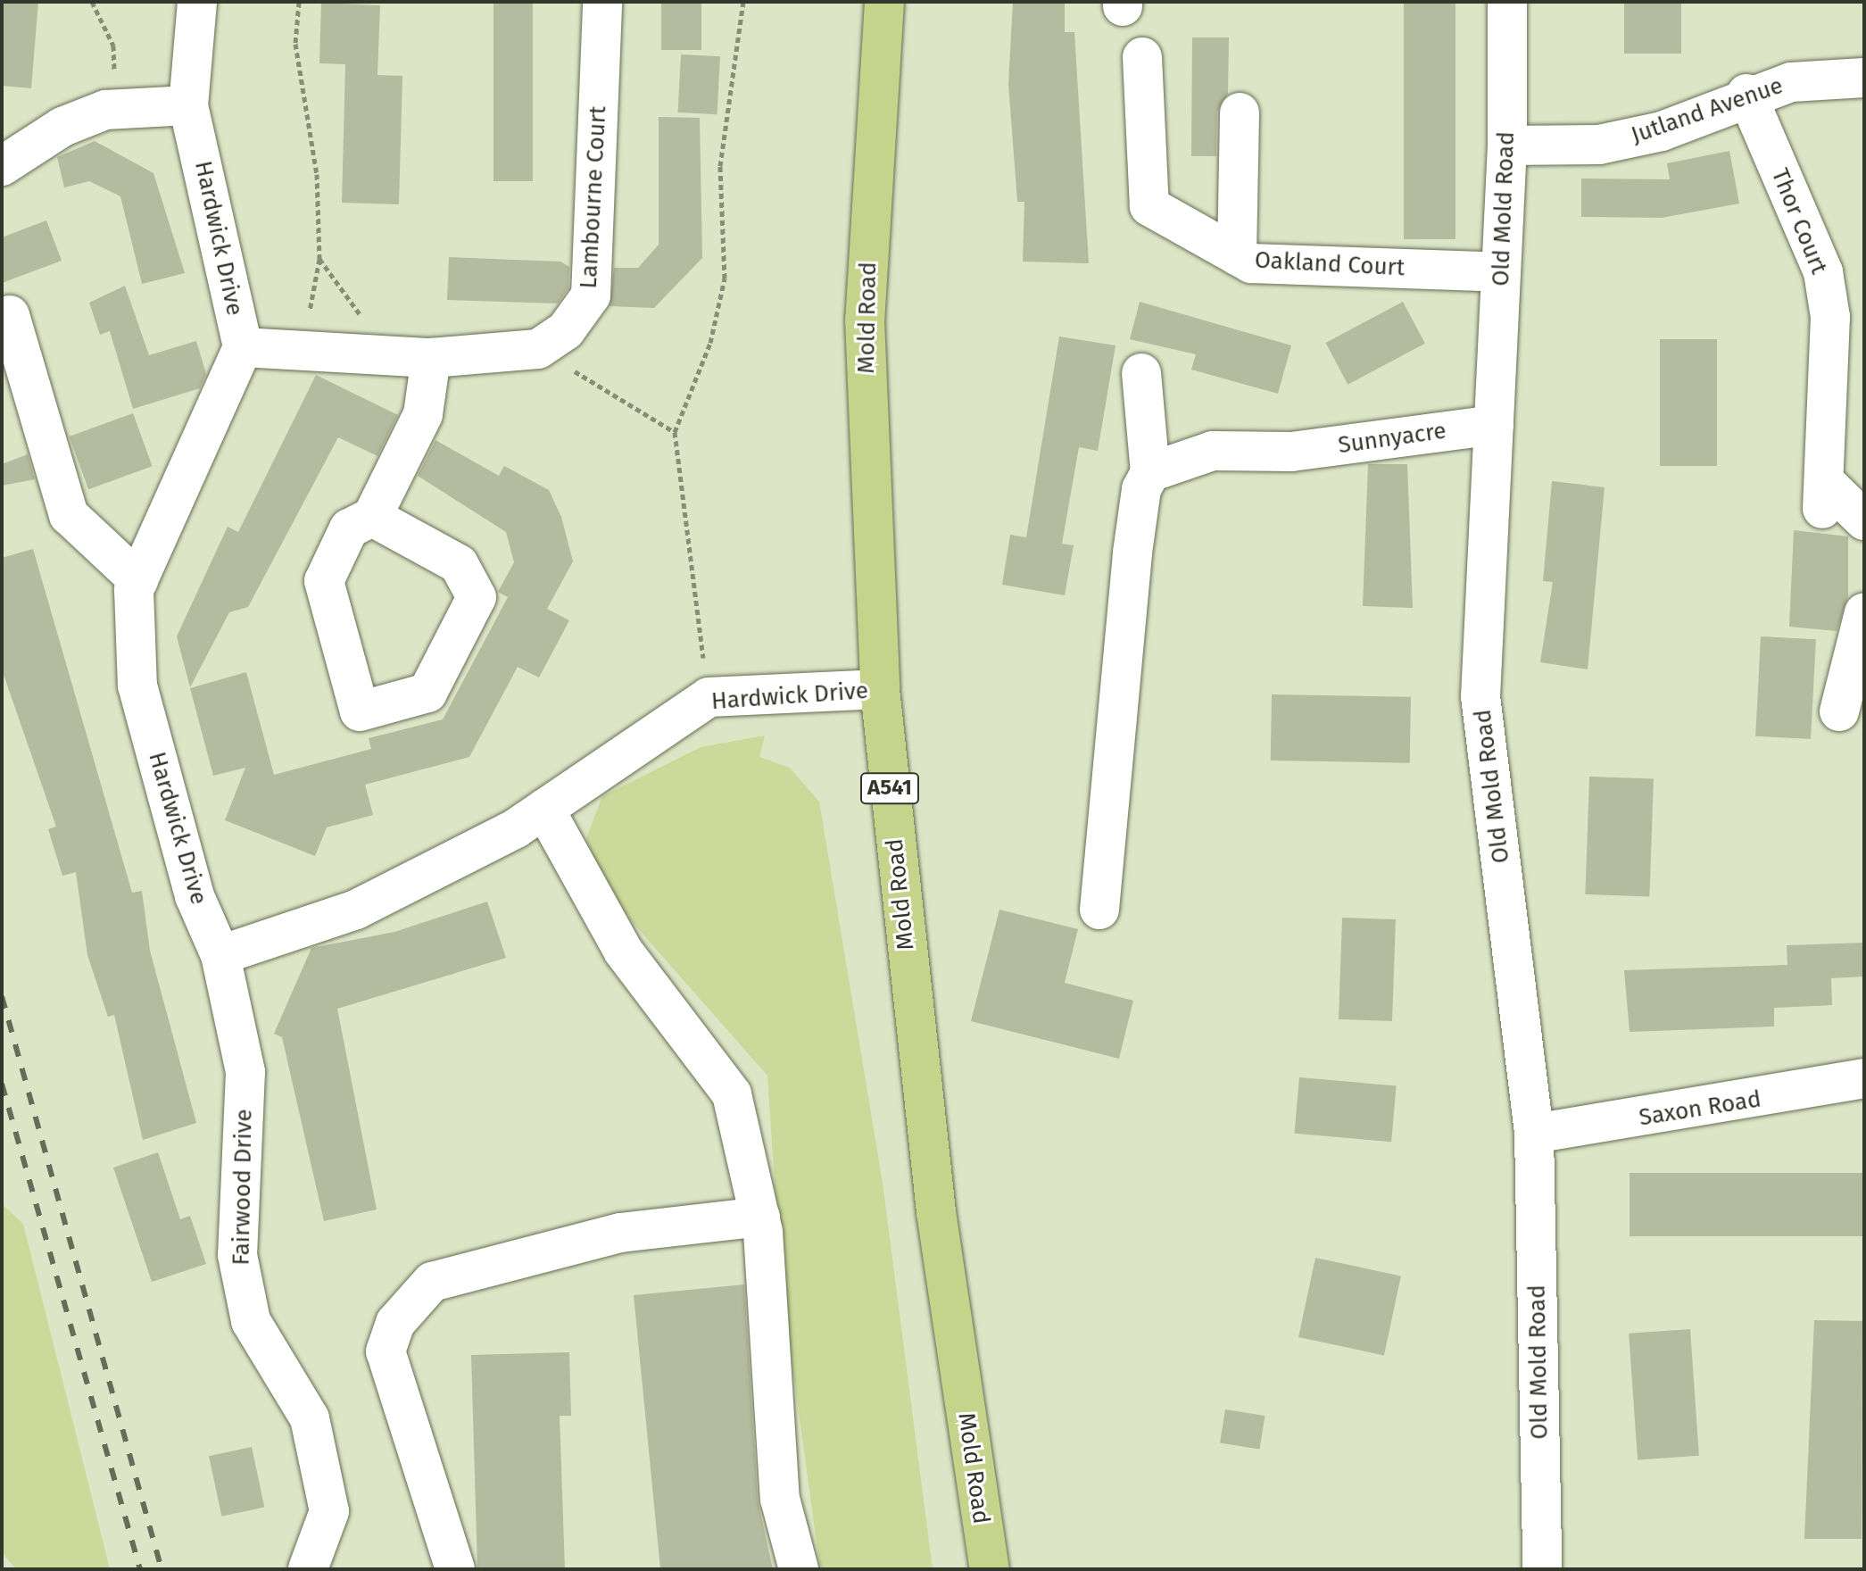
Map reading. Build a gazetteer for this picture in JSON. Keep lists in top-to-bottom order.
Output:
{
  "streets": {
    "main road": ["Mold Road", "A541"],
    "street": [
      "Jutland Avenue",
      "Lambourne Court",
      "Old Mold Road",
      "Thor Court",
      "Hardwick Drive",
      "Oakland Court",
      "Sunnyacre",
      "Saxon Road",
      "Fairwood Drive"
    ]
  },
  "crossings": [
    ["Jutland Avenue", "Old Mold Road"],
    ["Jutland Avenue", "Thor Court"],
    ["Old Mold Road", "Oakland Court"],
    ["Old Mold Road", "Sunnyacre"],
    ["Old Mold Road", "Saxon Road"],
    ["Hardwick Drive", "Mold Road"],
    ["Hardwick Drive", "Fairwood Drive"]
  ]
}
